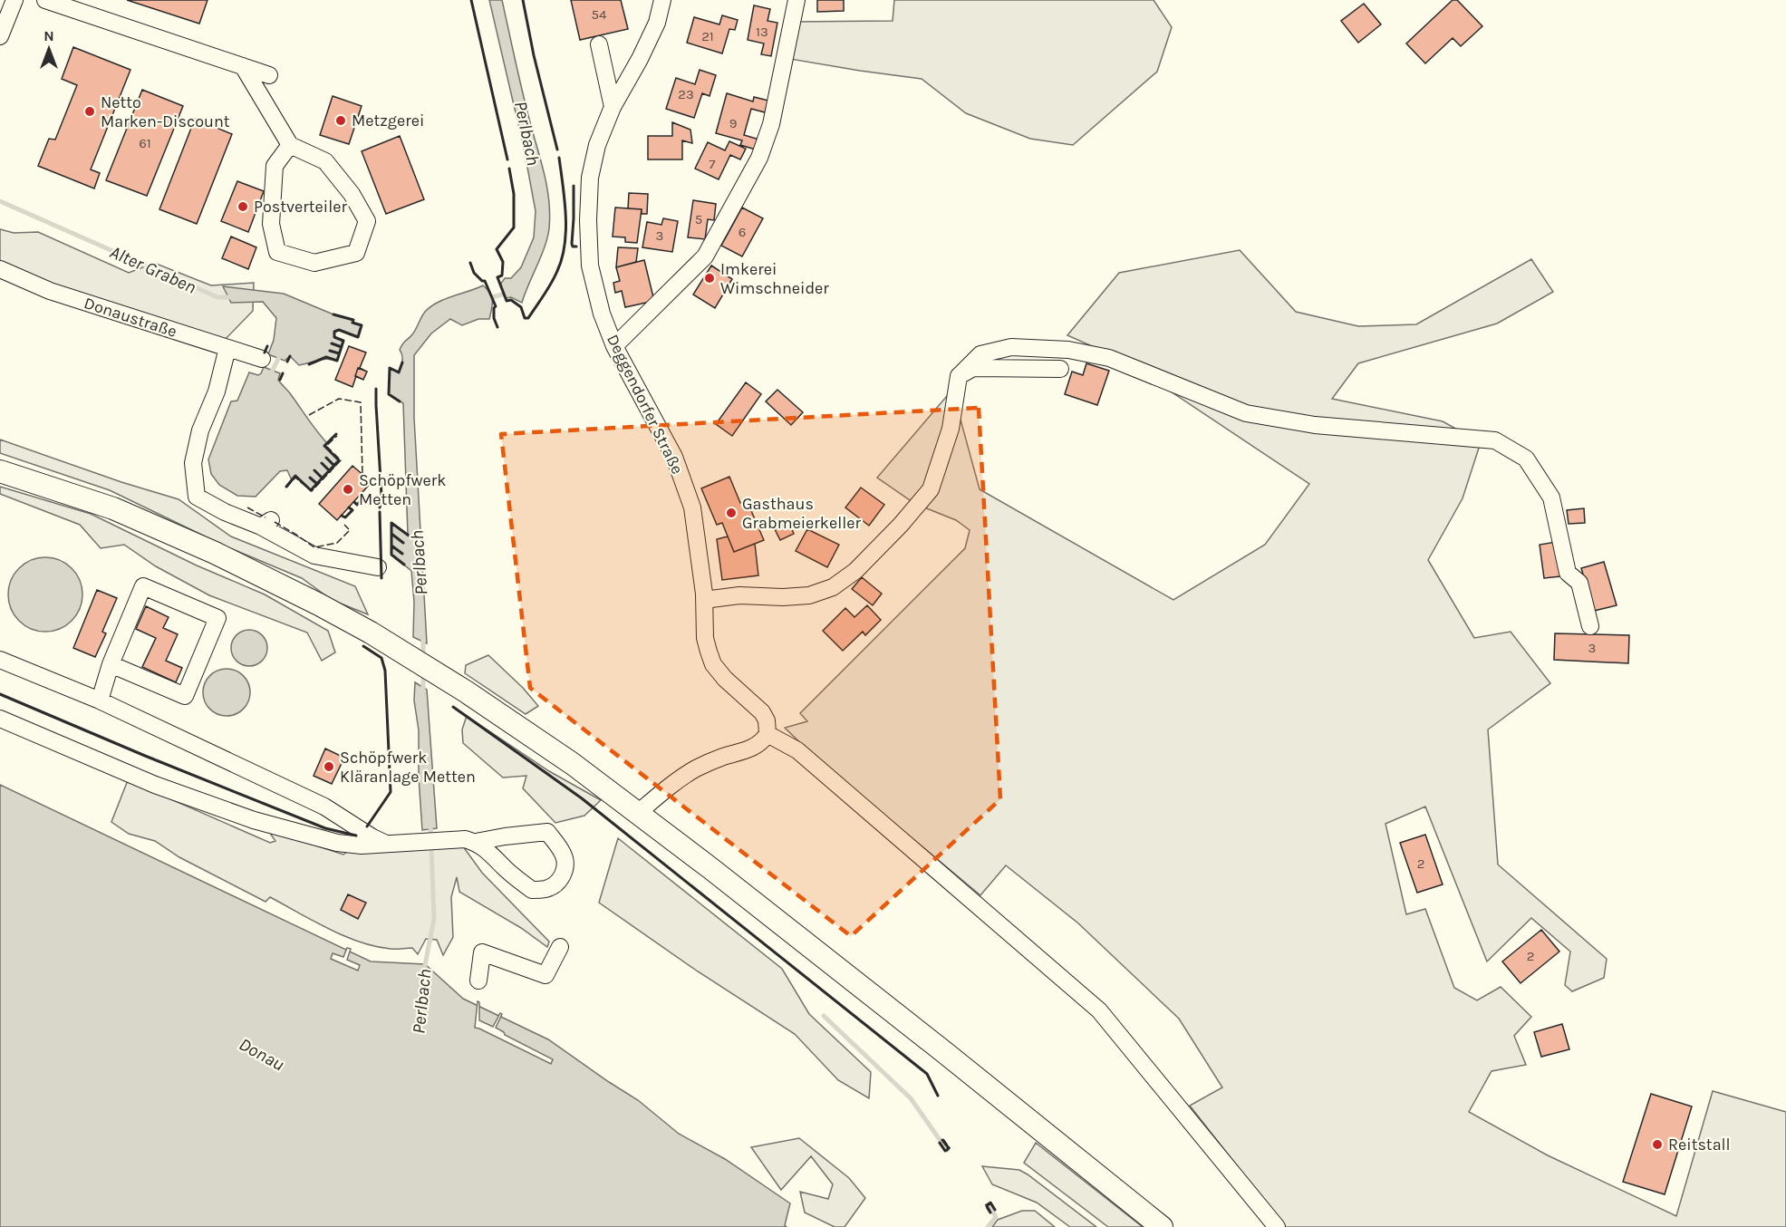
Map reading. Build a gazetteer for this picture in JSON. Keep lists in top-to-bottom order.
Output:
{
  "streets": {
    "street": ["Donaustraße", "Deggendorfer Straße"]
  },
  "water": ["Perlbach", "Alter Graben", "Donau"],
  "places": [
    "Netto Marken-Discount",
    "Metzgerei",
    "Postverteiler",
    "Imkerei Wimschneider",
    "Schöpfwerk Metten",
    "Gasthaus Grabmeierkeller",
    "Schöpfwerk Kläranlage Metten",
    "Reitstall"
  ],
  "house_numbers": [
    "54",
    "13",
    "21",
    "23",
    "9",
    "61",
    "7",
    "5",
    "6",
    "3",
    "3",
    "2",
    "2"
  ],
  "north": "top"
}
